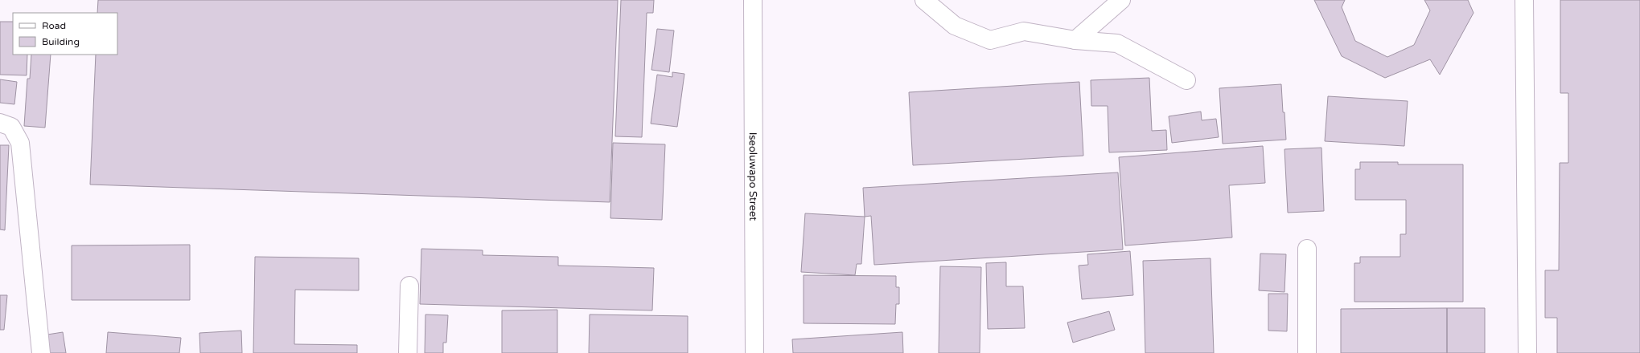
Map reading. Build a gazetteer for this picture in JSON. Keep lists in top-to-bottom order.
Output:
{
  "streets": {
    "street": ["Iseoluwapo Street"]
  },
  "legend": ["Road", "Building"]
}
